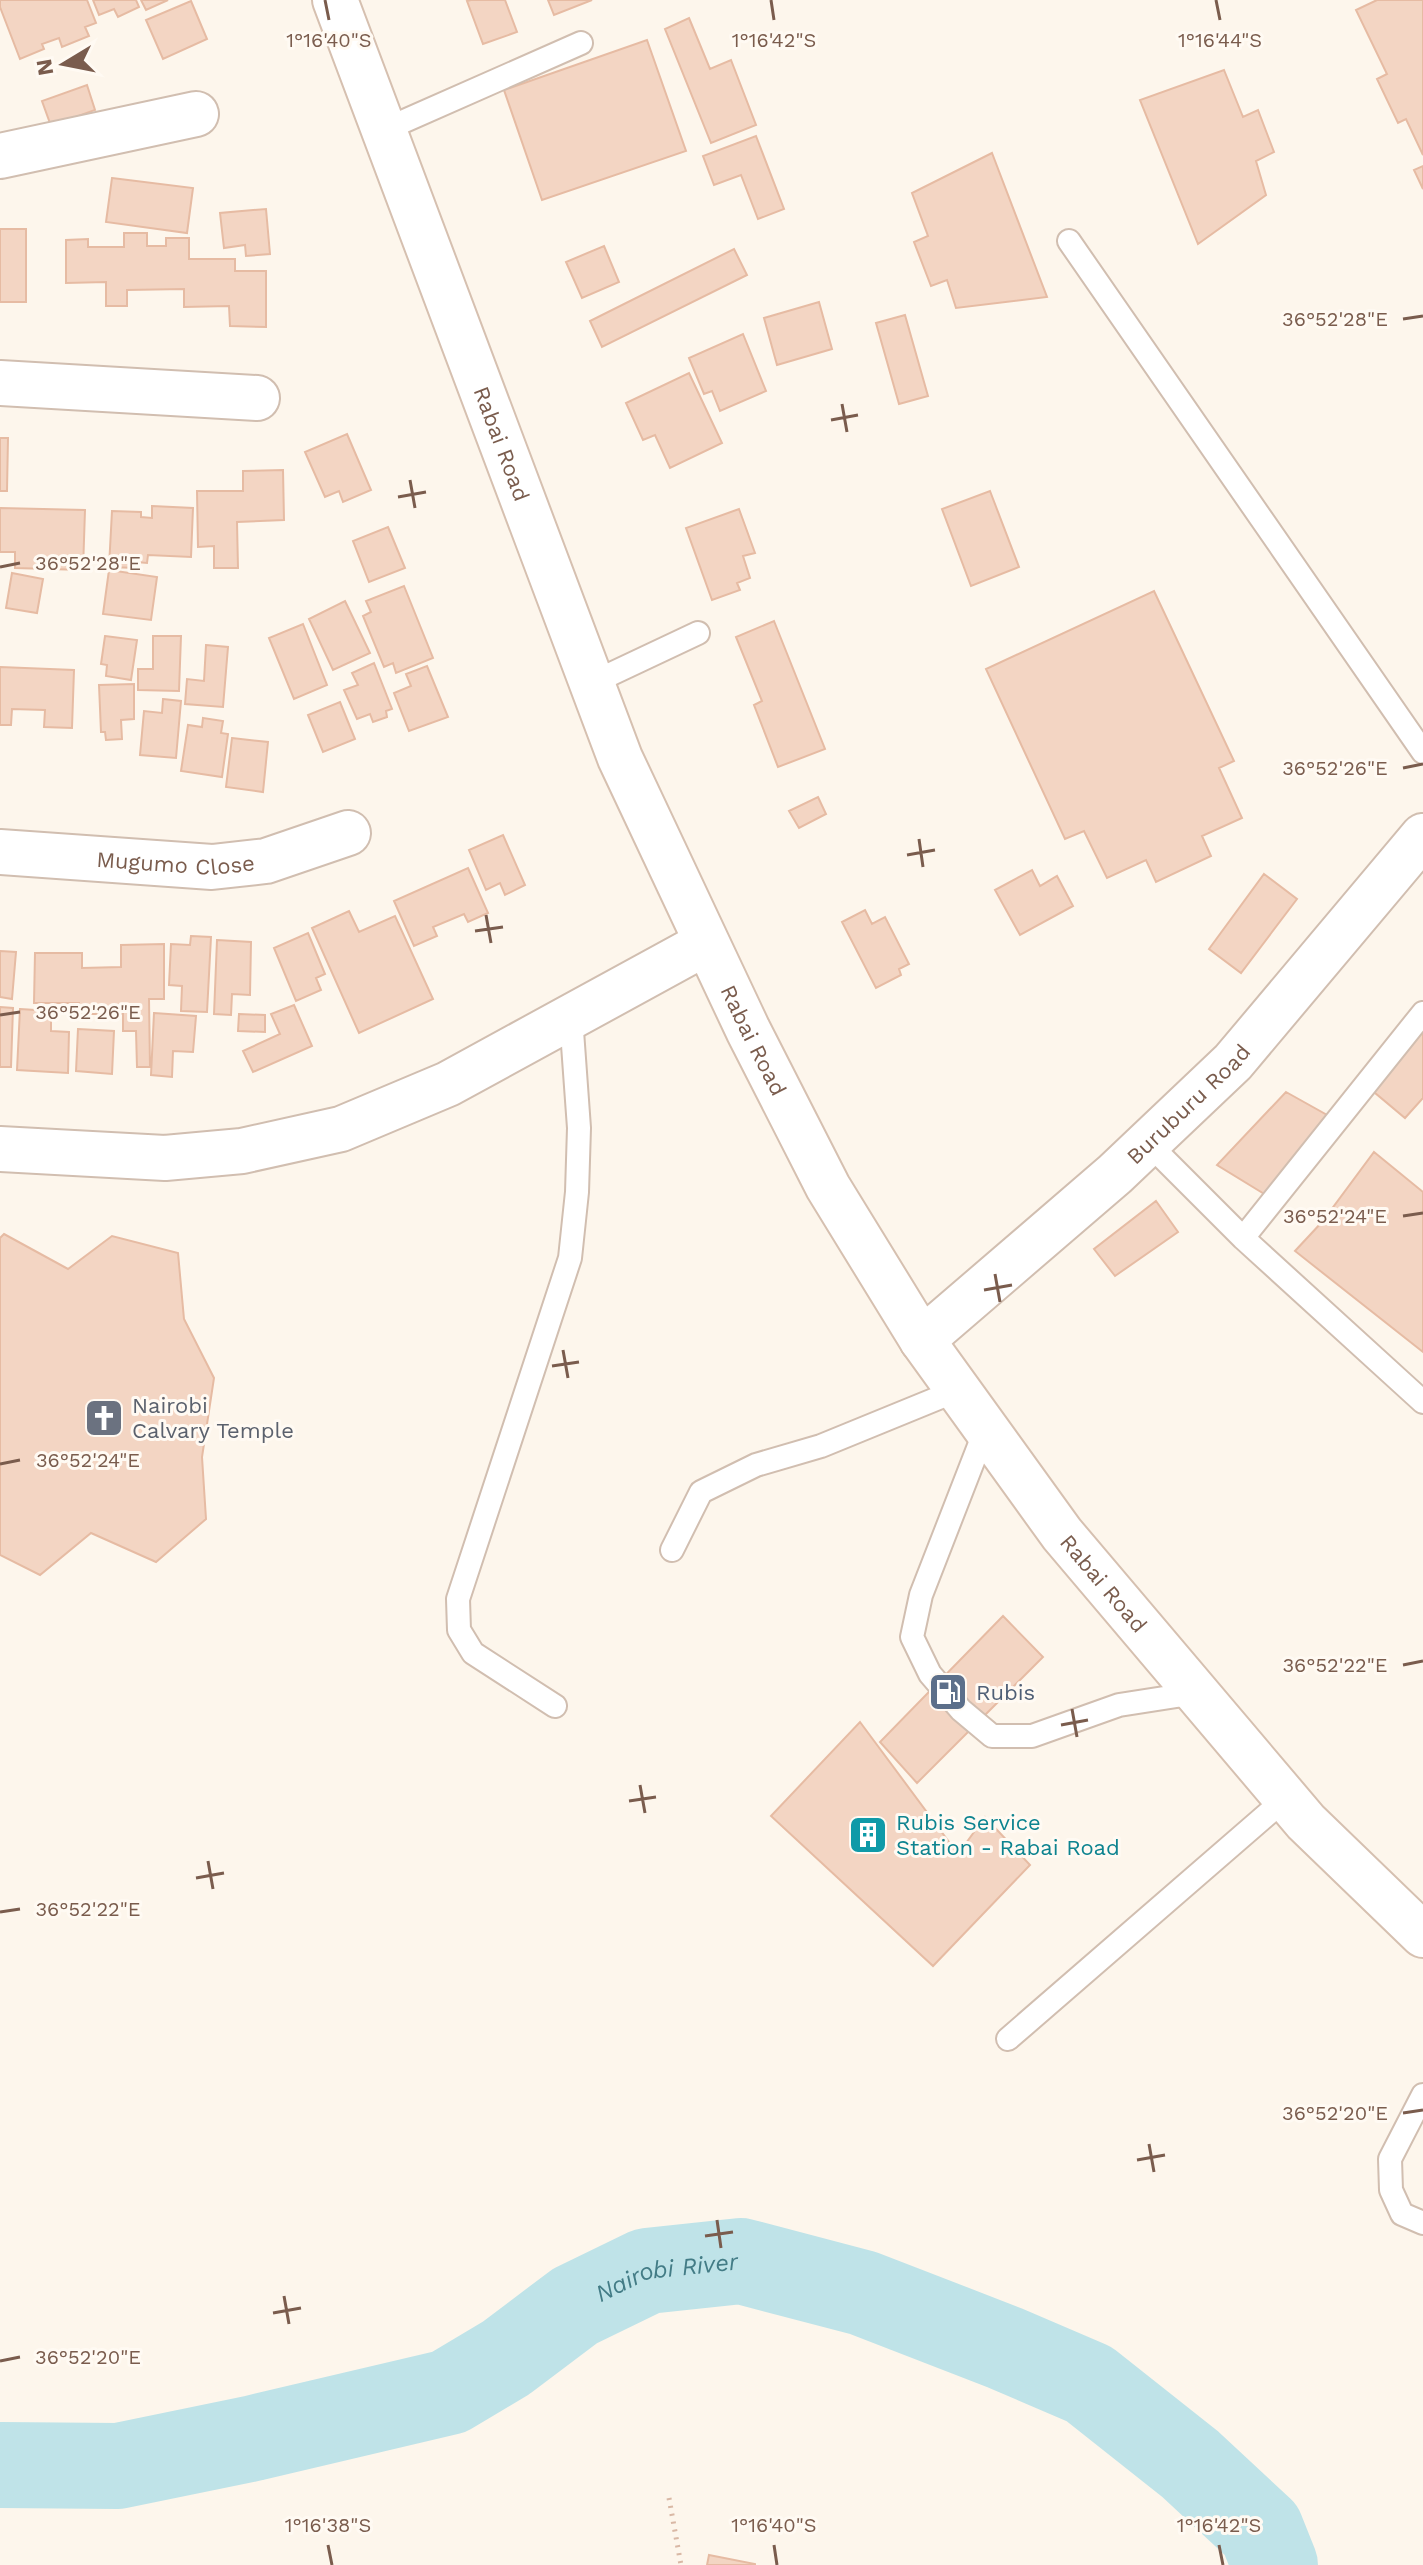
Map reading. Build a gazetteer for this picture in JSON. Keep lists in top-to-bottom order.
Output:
{
  "streets": {
    "street": ["Rabai Road", "Mugumo Close", "Buruburu Road"]
  },
  "crossings": [
    ["Rabai Road", "Buruburu Road"]
  ],
  "water": ["Nairobi River"],
  "places": {
    "church": ["Nairobi Calvary Temple"],
    "fuel station": ["Rubis"],
    "building": ["Rubis Service Station - Rabai Road"]
  },
  "north": "left",
  "coordinates": [
    "1°16'40\"S",
    "1°16'42\"S",
    "1°16'44\"S",
    "36°52'28\"E",
    "36°52'26\"E",
    "36°52'24\"E",
    "36°52'22\"E",
    "36°52'20\"E",
    "1°16'38\"S"
  ]
}
